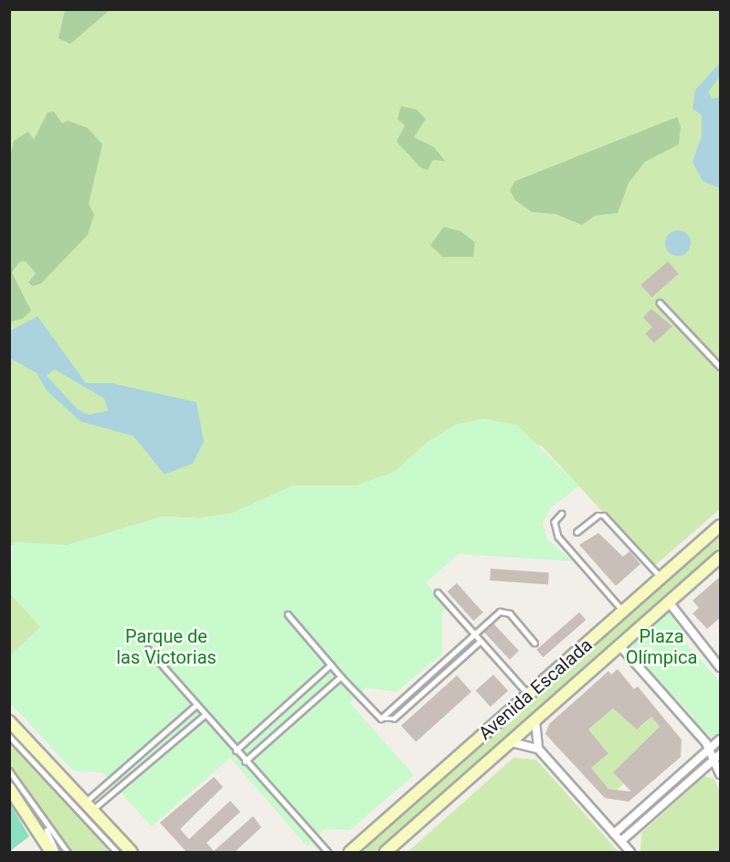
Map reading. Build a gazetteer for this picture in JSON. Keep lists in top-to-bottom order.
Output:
{
  "streets": {
    "main road": ["Avenida Escalada"]
  },
  "parks": ["Plaza Olímpica", "Parque de las Victorias"]
}
